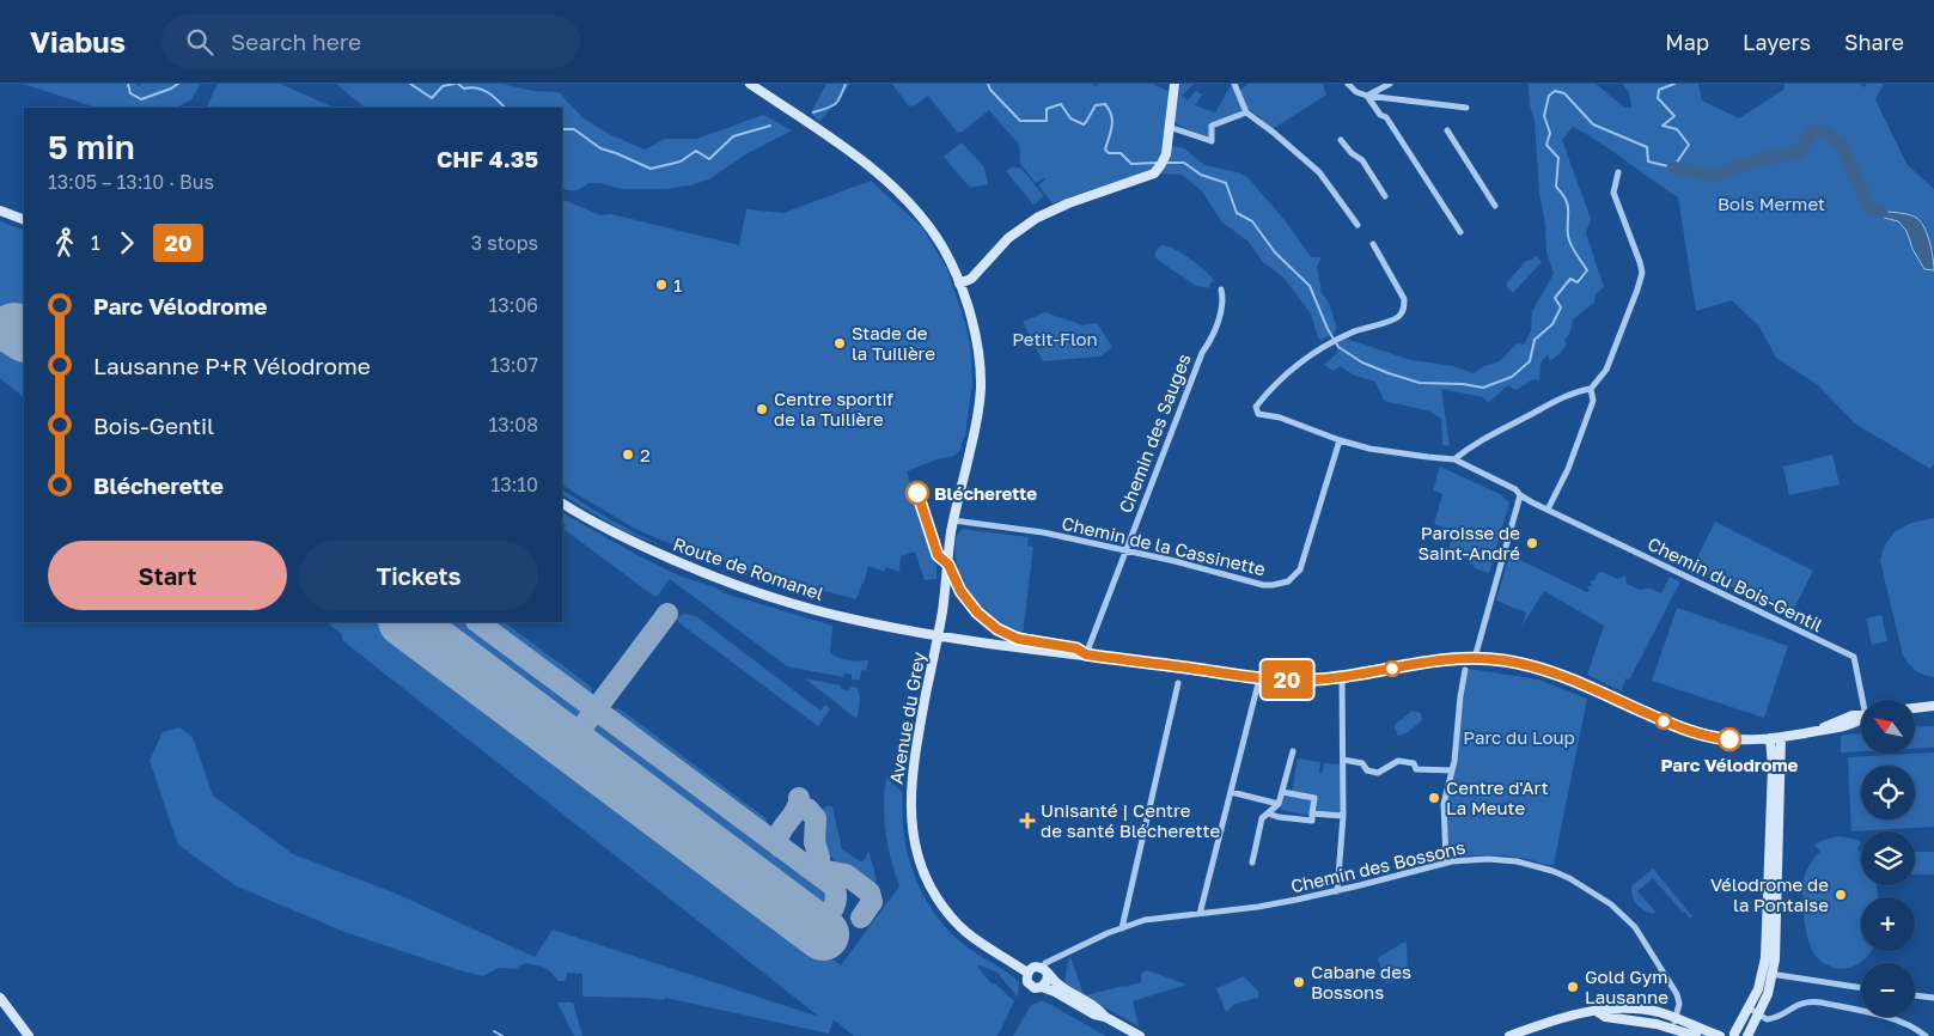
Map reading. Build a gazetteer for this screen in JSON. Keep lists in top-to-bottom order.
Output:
{
  "streets": {
    "main road": ["Route de Romanel", "Avenue du Grey"],
    "street": [
      "Chemin des Sauges",
      "Chemin de la Cassinette",
      "Chemin du Bois-Gentil",
      "Chemin des Bossons"
    ]
  },
  "crossings": [
    ["Chemin des Sauges", "Chemin de la Cassinette"],
    ["Chemin des Sauges", "Route de Romanel"],
    ["Chemin de la Cassinette", "Chemin du Bois-Gentil"],
    ["Chemin de la Cassinette", "Avenue du Grey"],
    ["Route de Romanel", "Avenue du Grey"],
    ["Avenue du Grey", "Chemin des Bossons"]
  ],
  "parks": ["Bois Mermet", "Petit-Flon", "Parc du Loup"],
  "places": {
    "other": [
      "1",
      "Stade de la Tuilière",
      "Centre sportif de la Tuilière",
      "2",
      "Blécherette",
      "Paroisse de Saint-André",
      "Parc Vélodrome",
      "Centre d'Art La Meute",
      "Vélodrome de la Pontaise",
      "Cabane des Bossons",
      "Gold Gym Lausanne"
    ],
    "health": ["Unisanté | Centre de santé Blécherette"]
  },
  "lines": ["bus line 20"],
  "north": "top left",
  "page": {
    "header": "Viabus",
    "search": "Search here",
    "nav": ["Map", "Layers", "Share"],
    "on_map": "20",
    "heading": ["5 min", "13:05 – 13:10 · Bus", "CHF 4.35"],
    "legs": ["1", "20", "3 stops"],
    "list": [
      {
        "name": "Parc Vélodrome",
        "value": "13:06"
      },
      {
        "name": "Lausanne P+R Vélodrome",
        "value": "13:07"
      },
      {
        "name": "Bois-Gentil",
        "value": "13:08"
      },
      {
        "name": "Blécherette",
        "value": "13:10"
      }
    ],
    "buttons": ["Start", "Tickets"],
    "map_buttons": ["+", "−"]
  }
}
